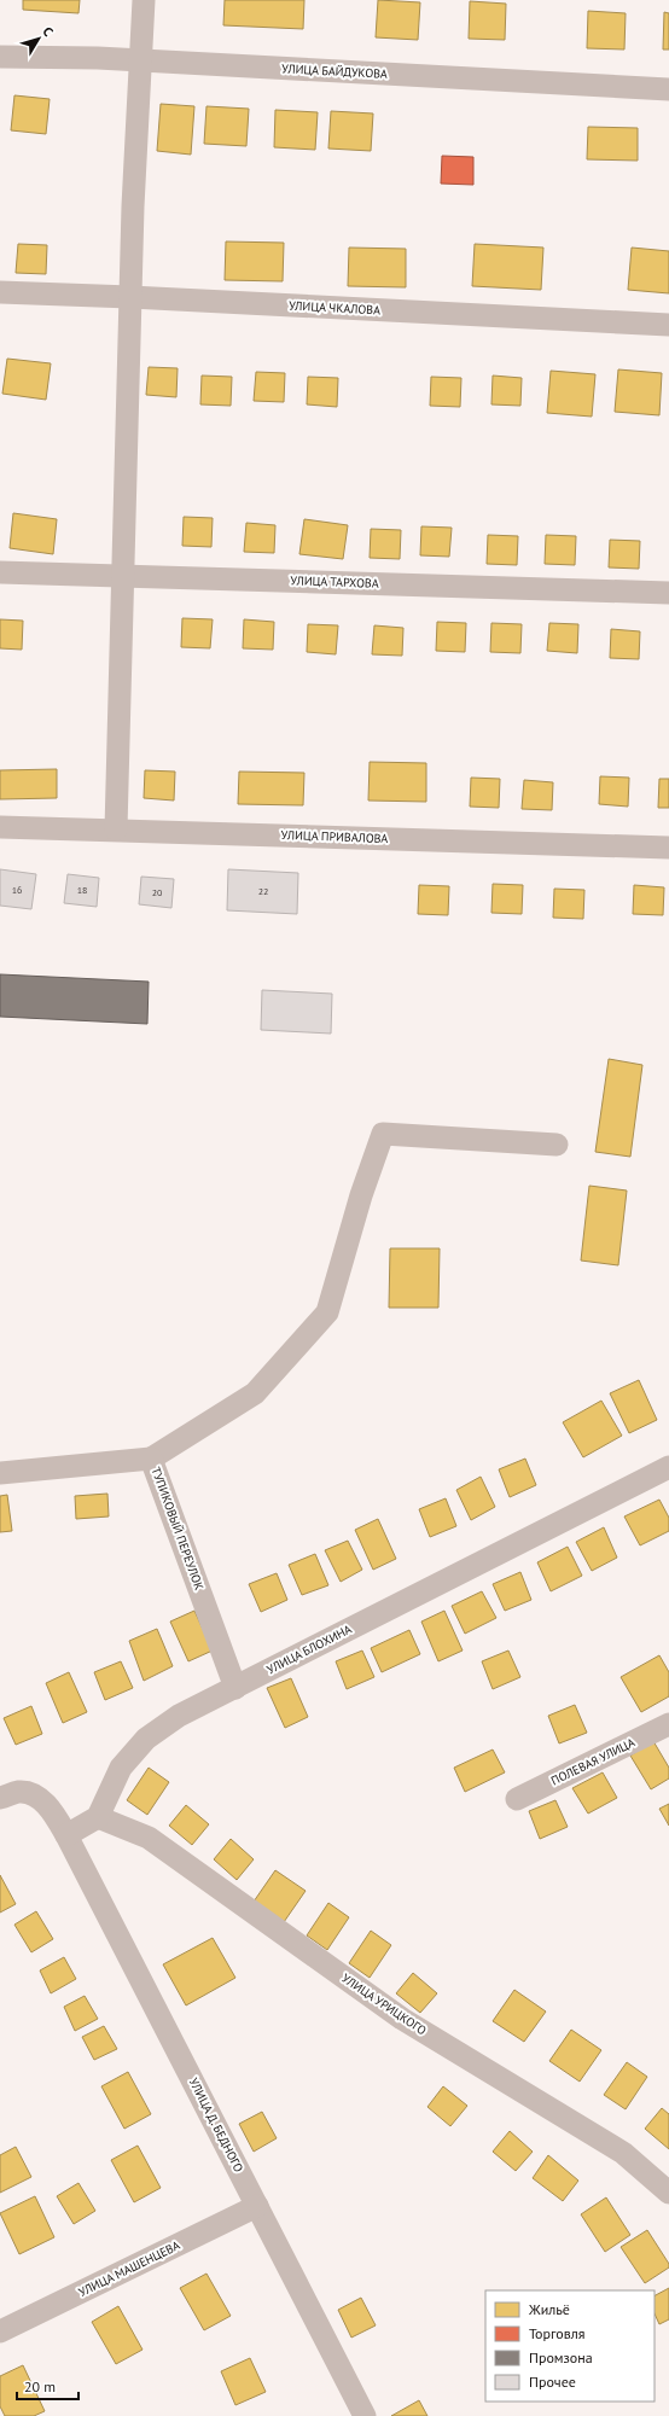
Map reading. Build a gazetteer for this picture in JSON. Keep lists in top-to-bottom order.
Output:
{
  "streets": {
    "street": [
      "УЛИЦА БАЙДУКОВА",
      "УЛИЦА ЧКАЛОВА",
      "УЛИЦА ТАРХОВА",
      "УЛИЦА ПРИВАЛОВА",
      "ТУПИКОВЫЙ ПЕРЕУЛОК",
      "УЛИЦА БЛОХИНА",
      "ПОЛЕВАЯ УЛИЦА",
      "УЛИЦА УРИЦКОГО",
      "УЛИЦА Д. БЕДНОГО",
      "УЛИЦА МАШЕНЦЕВА"
    ]
  },
  "crossings": [
    ["ТУПИКОВЫЙ ПЕРЕУЛОК", "УЛИЦА БЛОХИНА"],
    ["УЛИЦА БЛОХИНА", "УЛИЦА УРИЦКОГО"],
    ["УЛИЦА Д. БЕДНОГО", "УЛИЦА МАШЕНЦЕВА"]
  ],
  "house_numbers": [
    "16",
    "18",
    "22",
    "20"
  ],
  "legend": [
    "Жильё",
    "Торговля",
    "Промзона",
    "Прочее"
  ],
  "scale_bar": "20 m",
  "north": "top right"
}
